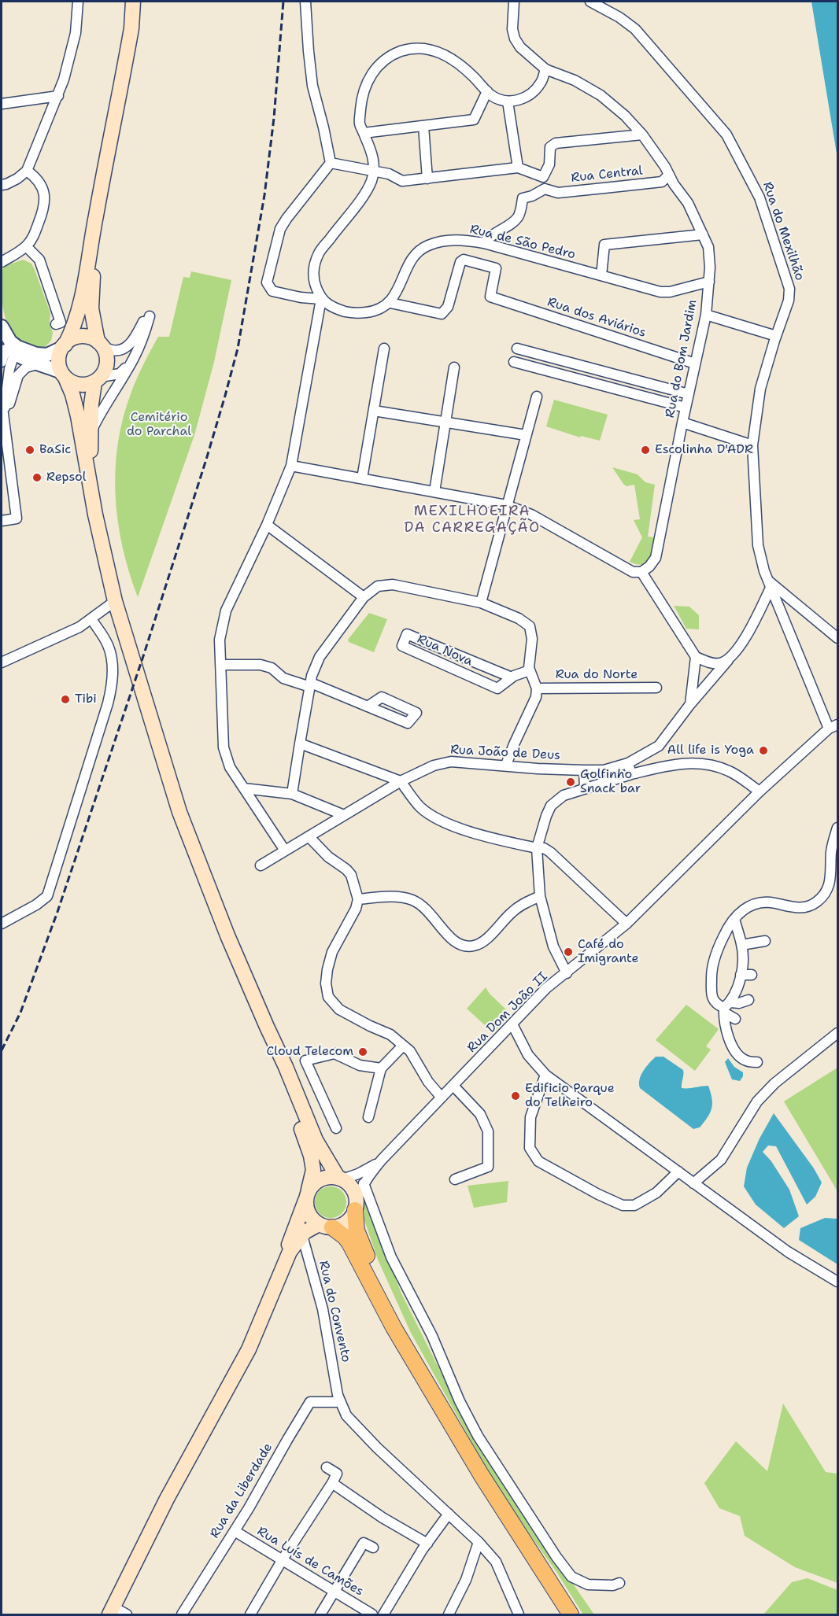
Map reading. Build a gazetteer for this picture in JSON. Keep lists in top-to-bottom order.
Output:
{
  "streets": {
    "street": [
      "Rua Central",
      "Rua do Mexilhão",
      "Rua de São Pedro",
      "Rua dos Aviários",
      "Rua do Bom Jardim",
      "Rua Nova",
      "Rua do Norte",
      "Rua João de Deus",
      "Rua Dom João II",
      "Rua do Convento",
      "Rua da Liberdade",
      "Rua Luís de Camões"
    ]
  },
  "crossings": [
    ["Rua Central", "Rua do Bom Jardim"],
    ["Rua do Mexilhão", "Rua João de Deus"],
    ["Rua do Mexilhão", "Rua Dom João II"],
    ["Rua de São Pedro", "Rua dos Aviários"],
    ["Rua de São Pedro", "Rua do Bom Jardim"],
    ["Rua dos Aviários", "Rua do Bom Jardim"],
    ["Rua do Convento", "Rua da Liberdade"],
    ["Rua da Liberdade", "Rua Luís de Camões"]
  ],
  "districts": ["MEXILHOEIRA DA CARREGAÇÃO"],
  "parks": ["Cemitério do Parchal"],
  "places": [
    "BaSic",
    "Escolinha D'ADR",
    "Repsol",
    "Tibi",
    "All life is Yoga",
    "Golfinho Snack bar",
    "Café do Imigrante",
    "Cloud Telecom",
    "Edificio Parque do Telheiro"
  ]
}
